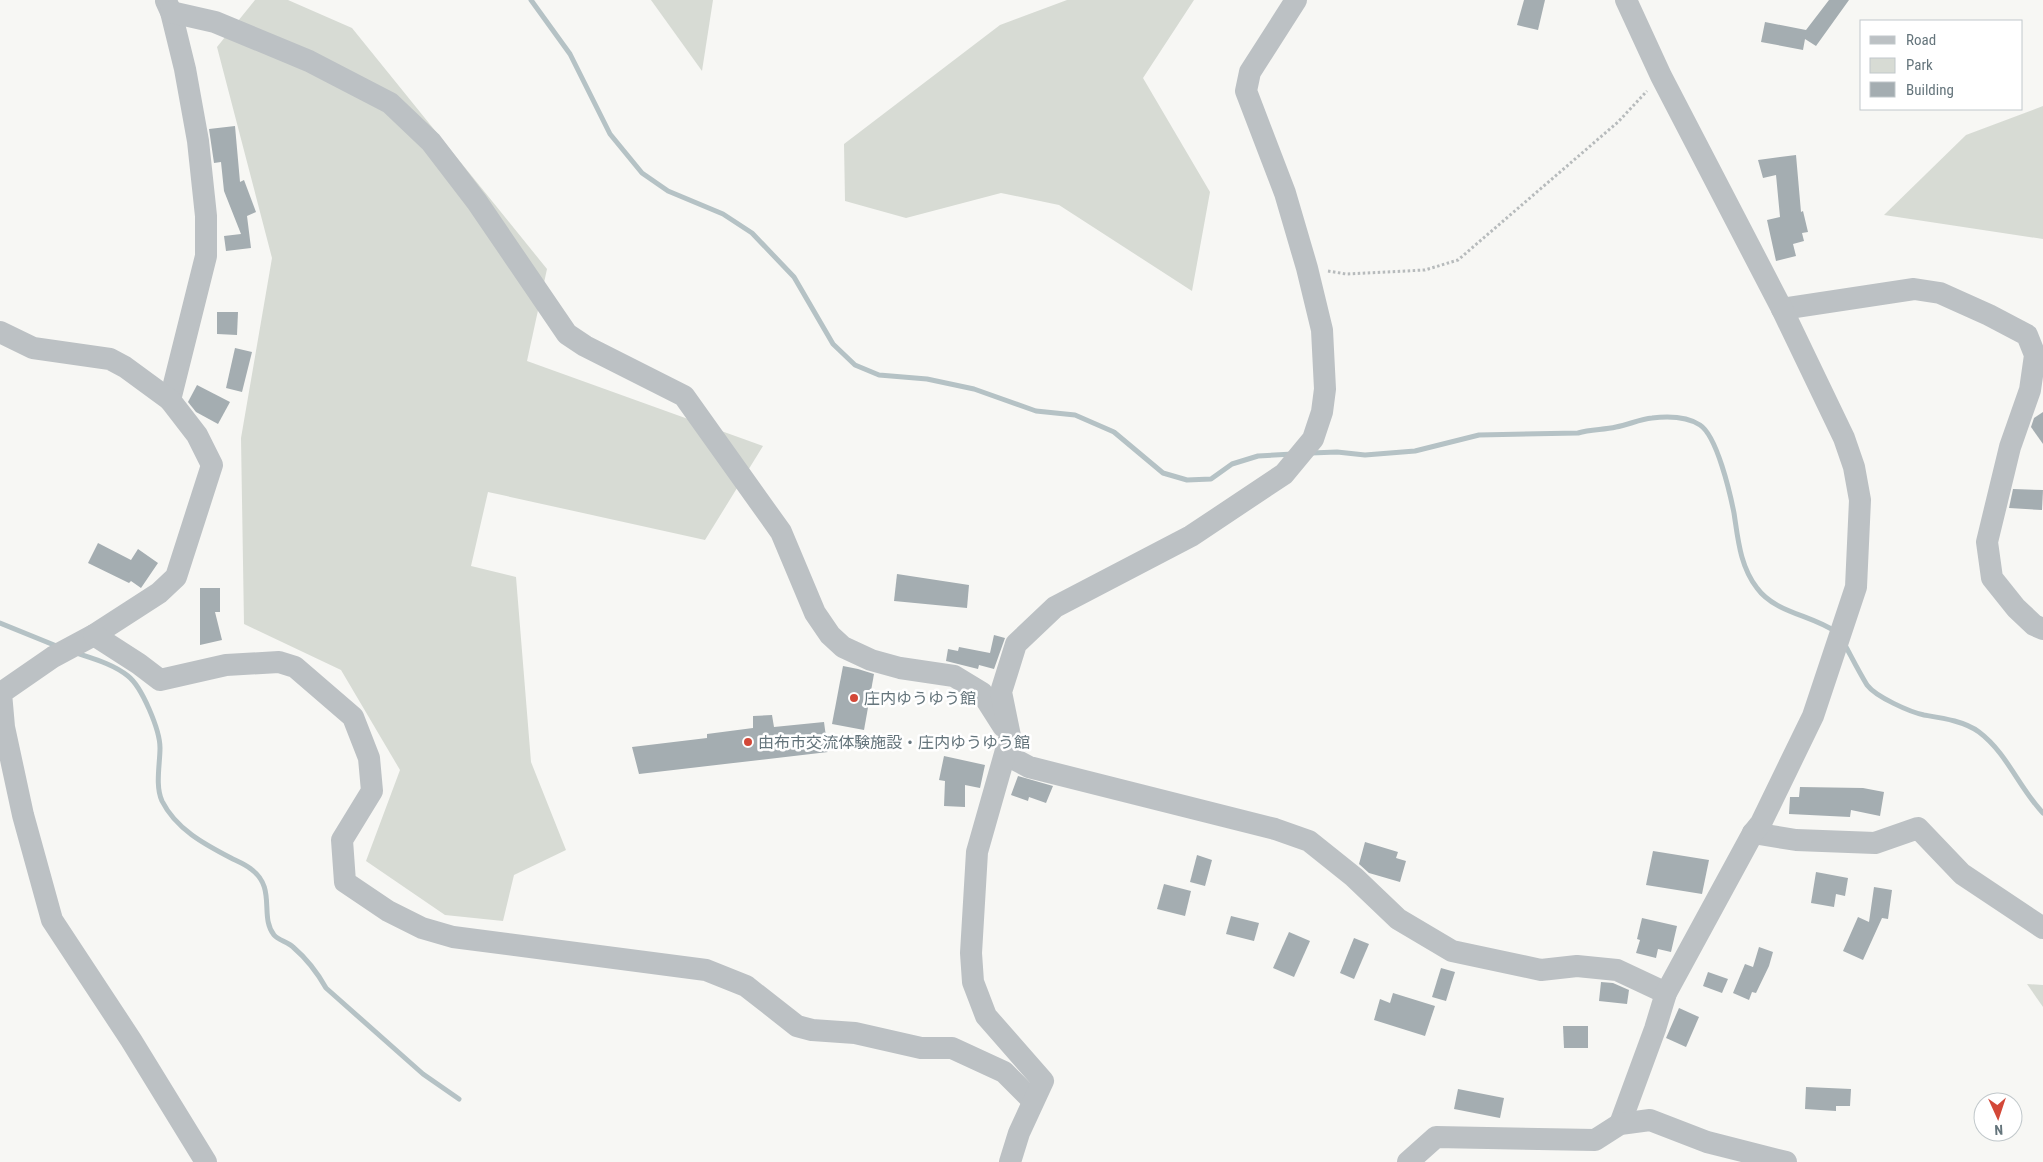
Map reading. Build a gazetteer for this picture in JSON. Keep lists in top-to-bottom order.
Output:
{
  "places": ["庄内ゆうゆう館", "由布市交流体験施設・庄内ゆうゆう館"],
  "legend": ["Road", "Park", "Building"],
  "north": "bottom"
}
